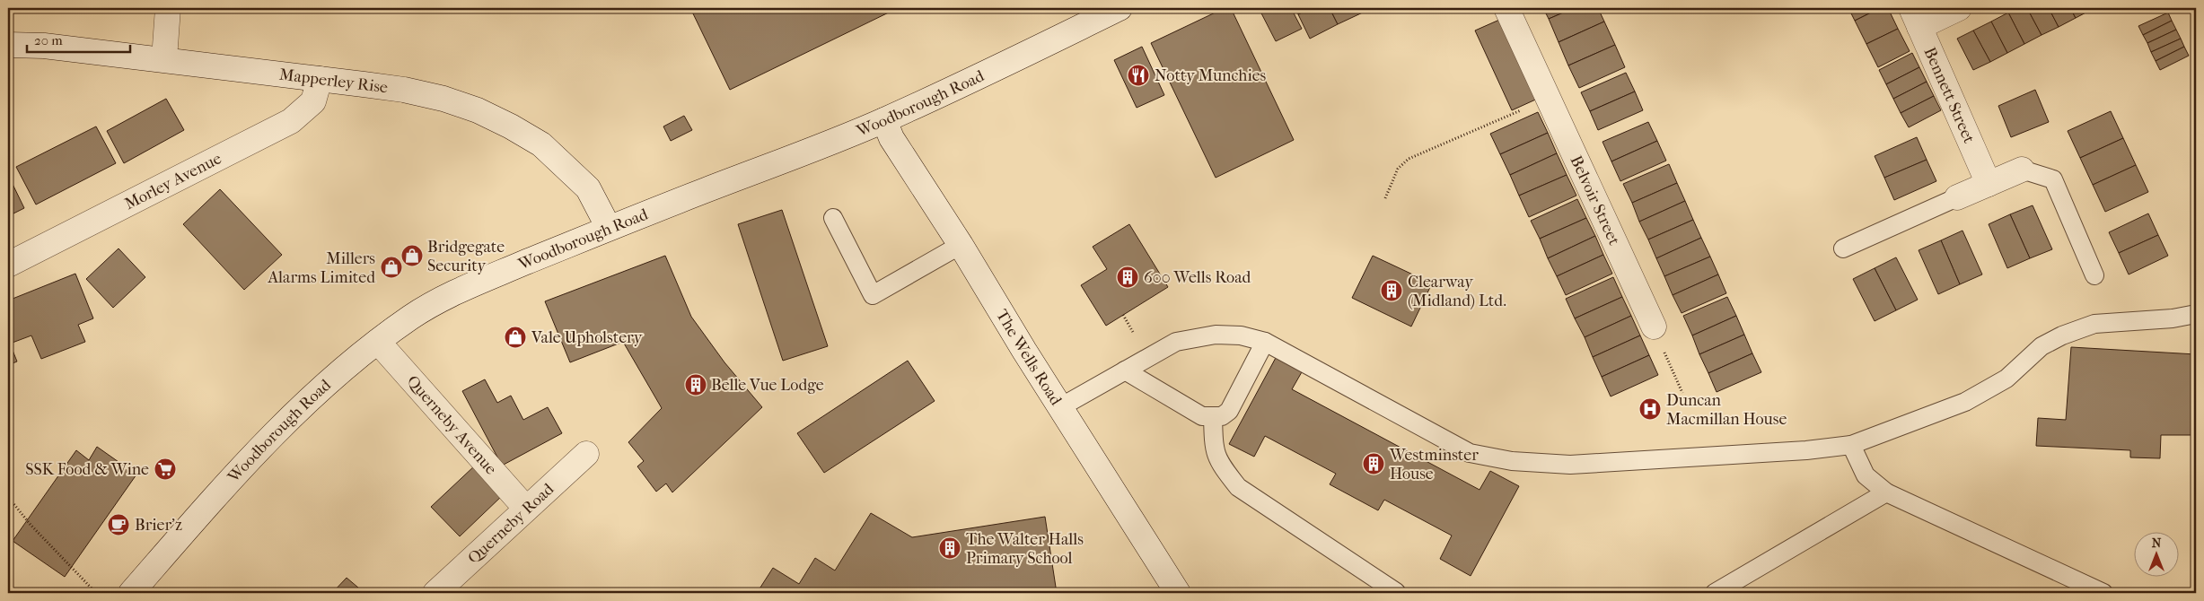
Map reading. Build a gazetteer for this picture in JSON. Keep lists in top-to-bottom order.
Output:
{
  "streets": {
    "street": [
      "Mapperley Rise",
      "Bennett Street",
      "Woodborough Road",
      "Morley Avenue",
      "Belvoir Street",
      "The Wells Road",
      "Querneby Avenue",
      "Querneby Road"
    ]
  },
  "crossings": [
    ["Mapperley Rise", "Woodborough Road"],
    ["Mapperley Rise", "Morley Avenue"],
    ["Woodborough Road", "The Wells Road"],
    ["Woodborough Road", "Querneby Avenue"],
    ["Querneby Avenue", "Querneby Road"]
  ],
  "places": {
    "restaurant": ["Notty Munchies"],
    "shop": ["Bridgegate Security", "Millers Alarms Limited", "Vale Upholstery"],
    "building": [
      "600 Wells Road",
      "Clearway (Midland) Ltd.",
      "Belle Vue Lodge",
      "Westminster House",
      "The Walter Halls Primary School"
    ],
    "hospital": ["Duncan Macmillan House"],
    "supermarket": ["SSK Food & Wine"],
    "cafe": ["Brier'z"]
  },
  "scale_bar": "20 m",
  "north": "top"
}
